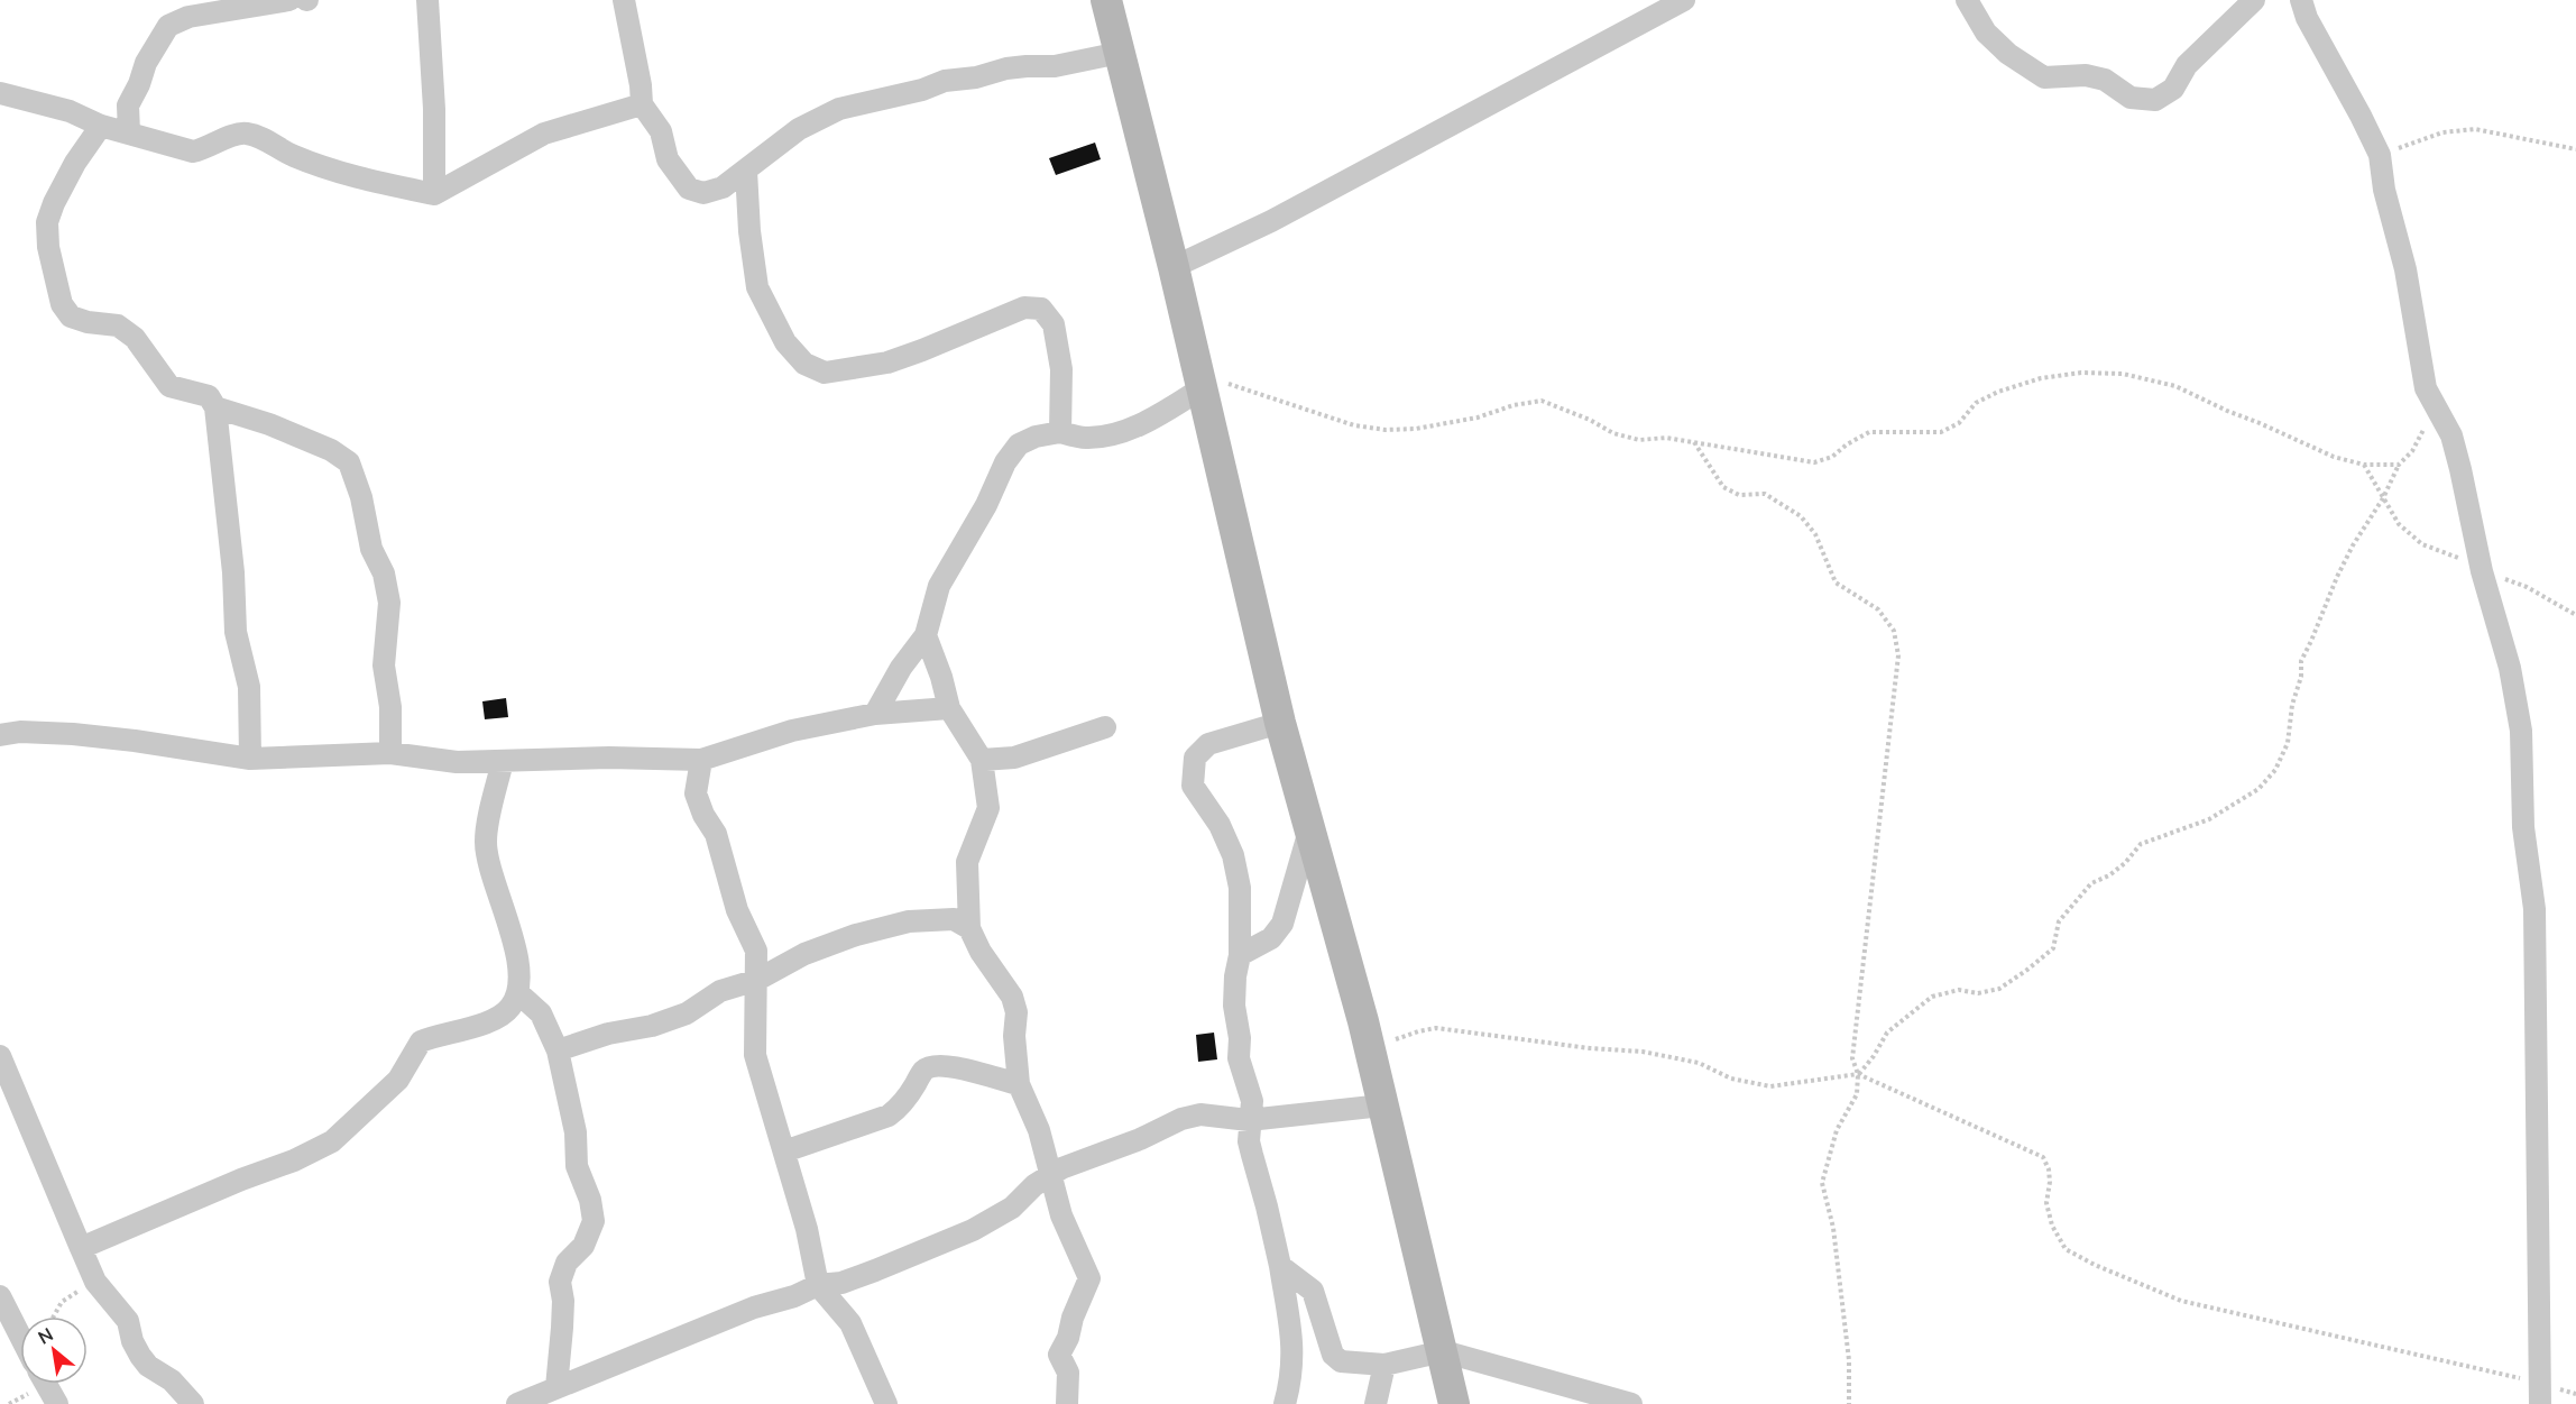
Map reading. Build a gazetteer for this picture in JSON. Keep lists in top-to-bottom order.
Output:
{
  "north": "top left"
}
